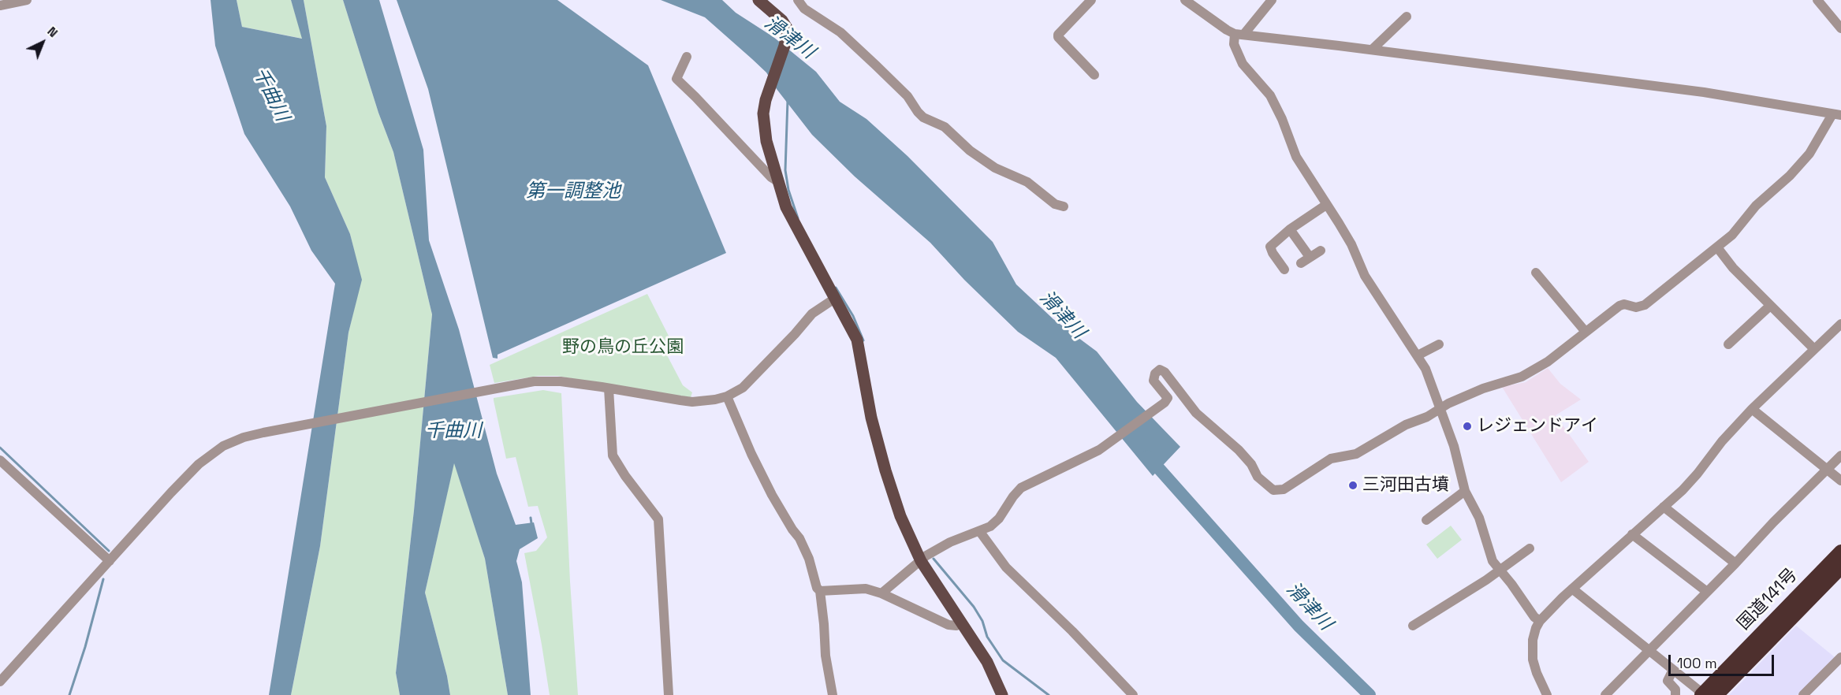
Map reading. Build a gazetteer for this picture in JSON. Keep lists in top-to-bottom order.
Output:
{
  "streets": {
    "highway": ["国道141号"]
  },
  "water": ["滑津川", "千曲川", "第一調整池"],
  "parks": ["野の鳥の丘公園"],
  "places": ["レジェンドアイ", "三河田古墳"],
  "scale_bar": "100 m",
  "north": "top right"
}
